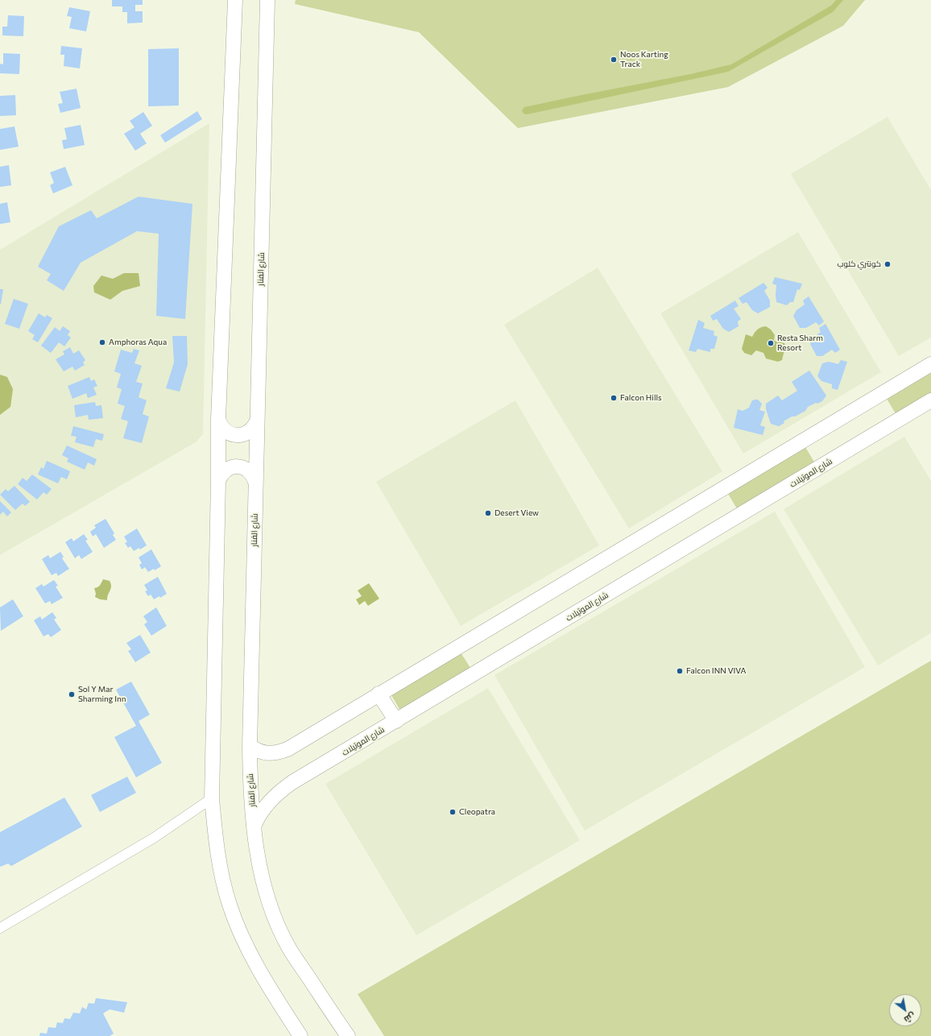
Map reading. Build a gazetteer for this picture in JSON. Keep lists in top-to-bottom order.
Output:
{
  "streets": {
    "main road": ["شارع الفنار", "شارع الموتيلات"]
  },
  "crossings": [
    ["شارع الفنار", "شارع الموتيلات"]
  ],
  "places": [
    "Noos Karting Track",
    "كونتري كلوب",
    "Amphoras Aqua",
    "Resta Sharm Resort",
    "Falcon Hills",
    "Desert View",
    "Falcon INN VIVA",
    "Sol Y Mar Sharming Inn",
    "Cleopatra"
  ],
  "north": "bottom right"
}
